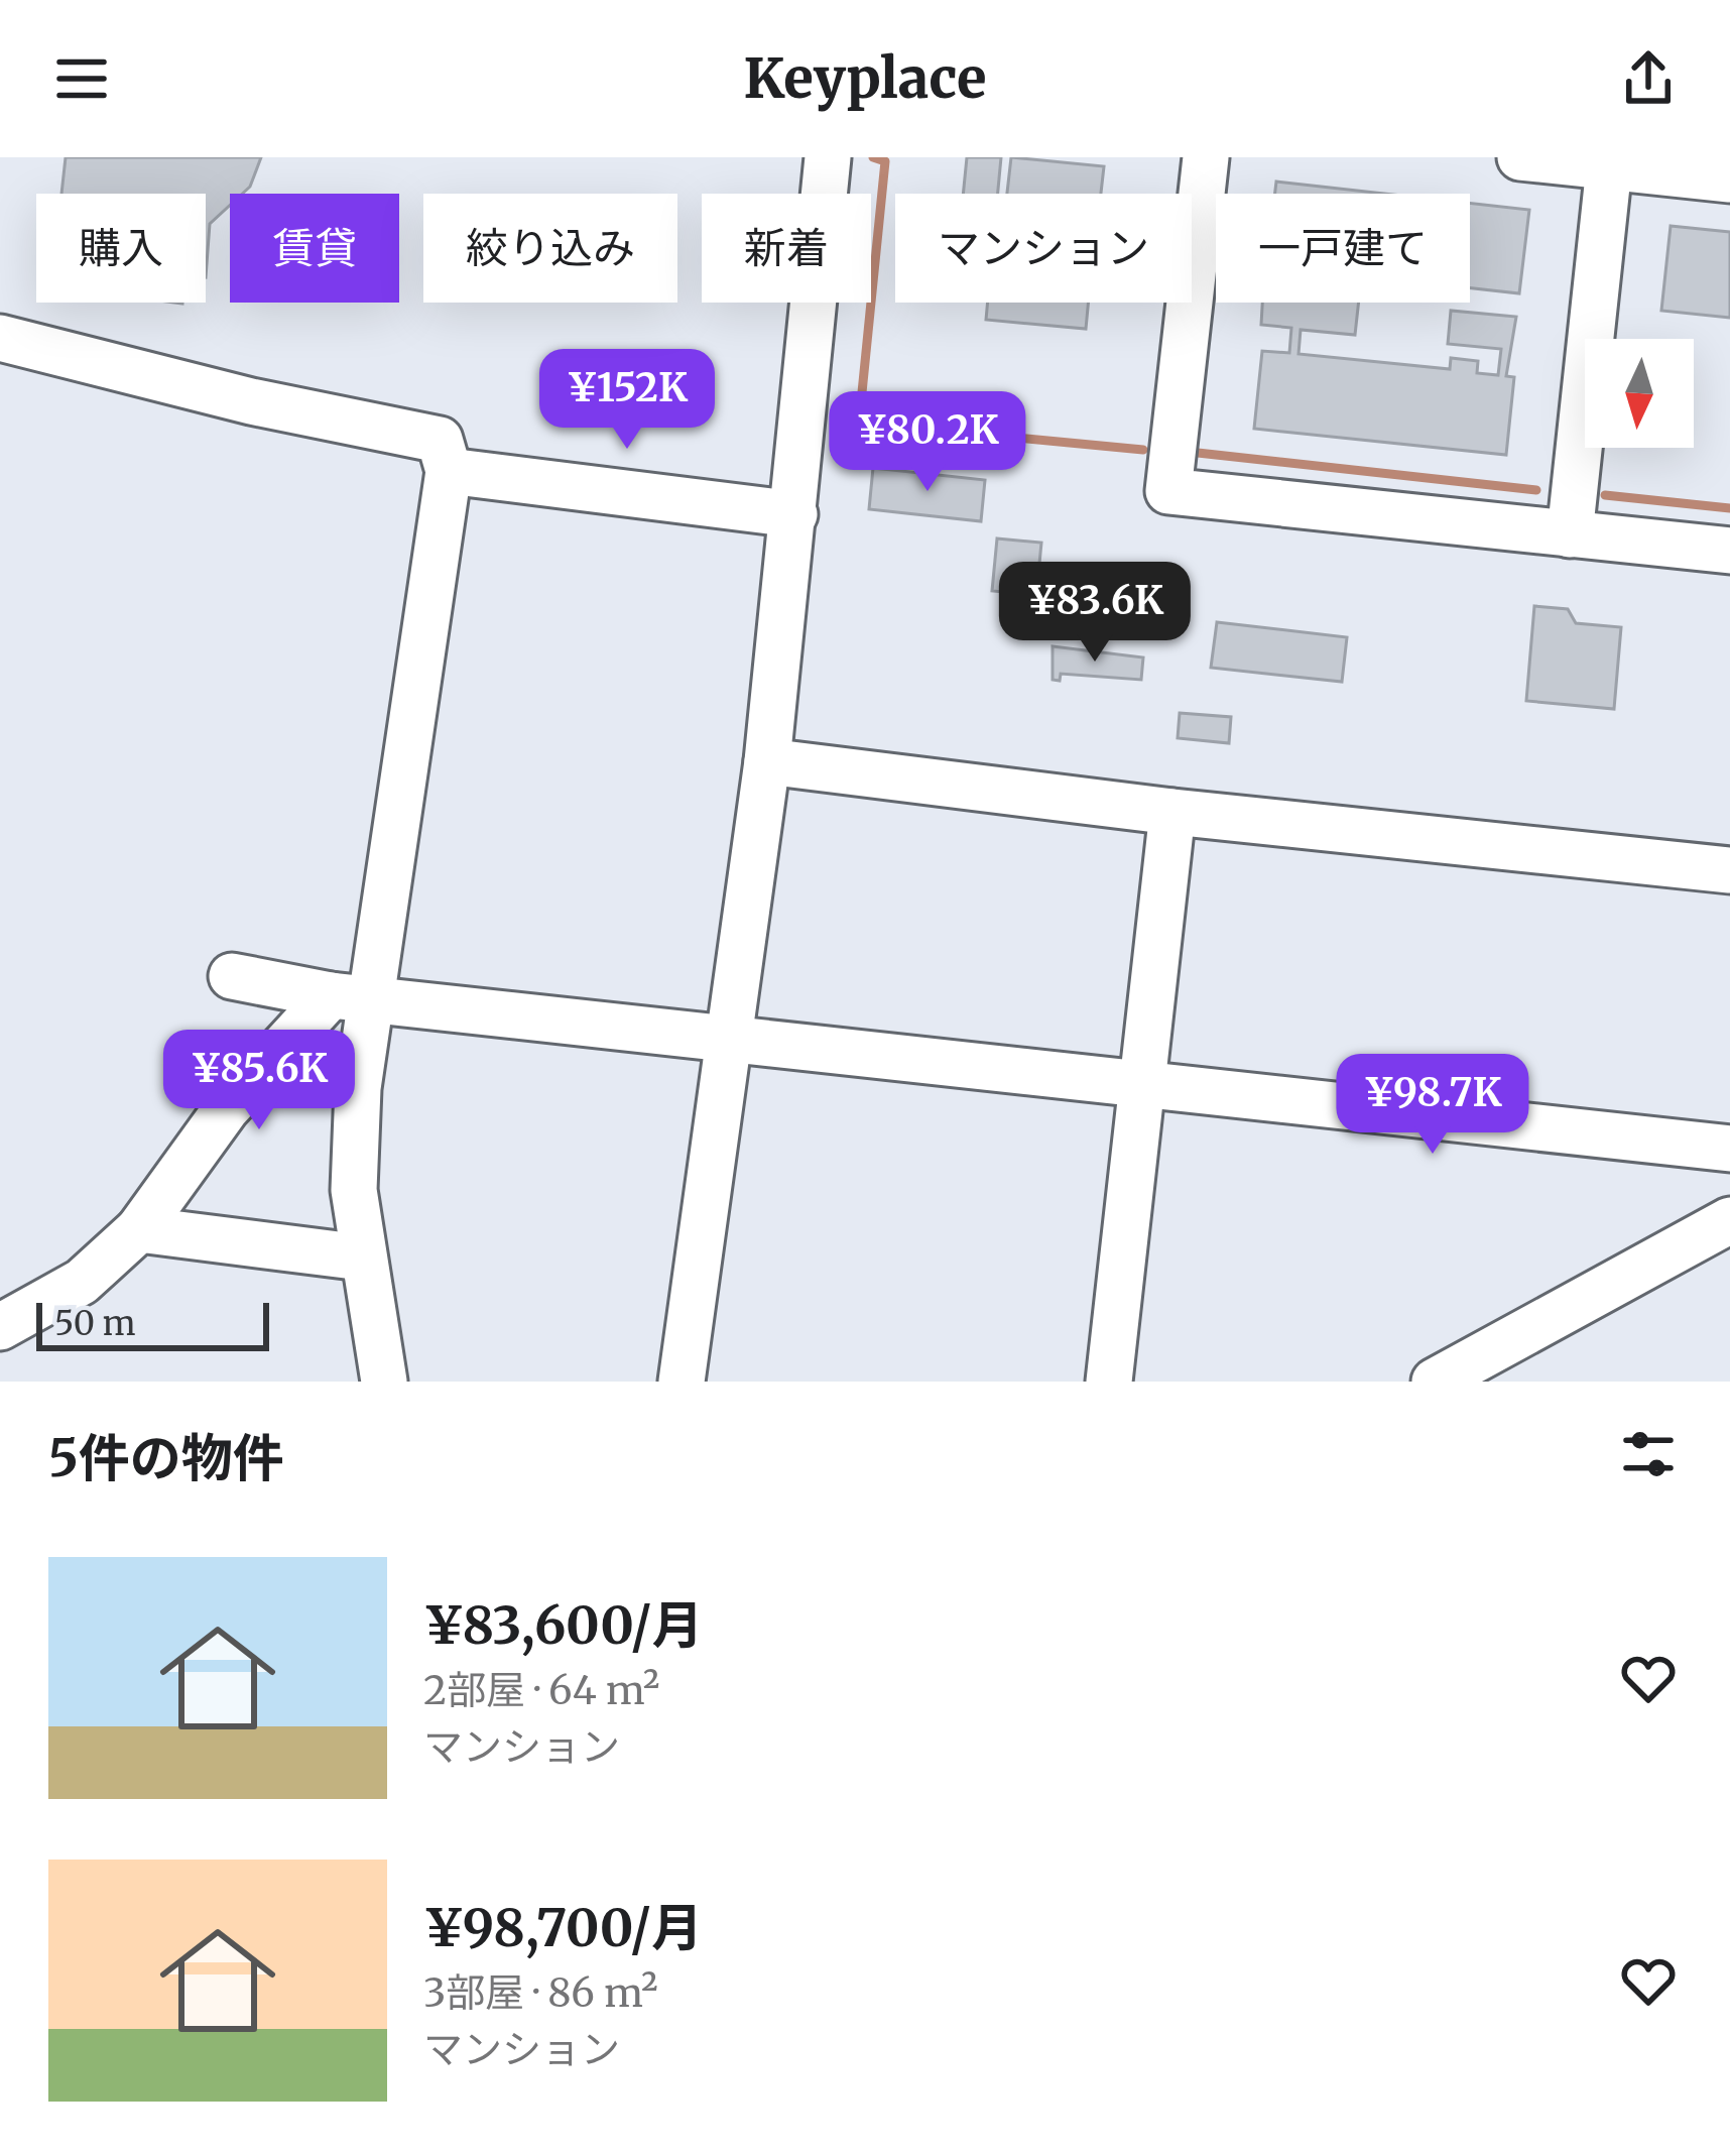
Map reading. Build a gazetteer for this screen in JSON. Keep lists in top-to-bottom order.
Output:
{
  "scale_bar": "50 m",
  "north": "bottom",
  "page": {
    "header": "Keyplace",
    "chip": [
      "購入",
      "賃貸",
      "絞り込み",
      "新着",
      "マンション",
      "一戸建て"
    ],
    "price": [
      "¥152K",
      "¥80.2K",
      "¥83.6K",
      "¥85.6K",
      "¥98.7K"
    ],
    "scale": "50 m",
    "heading": "5件の物件",
    "list": [
      {
        "name": "¥83,600/月",
        "note": "2部屋 · 64 m² · マンション"
      },
      {
        "name": "¥98,700/月",
        "note": "3部屋 · 86 m² · マンション"
      }
    ]
  }
}
